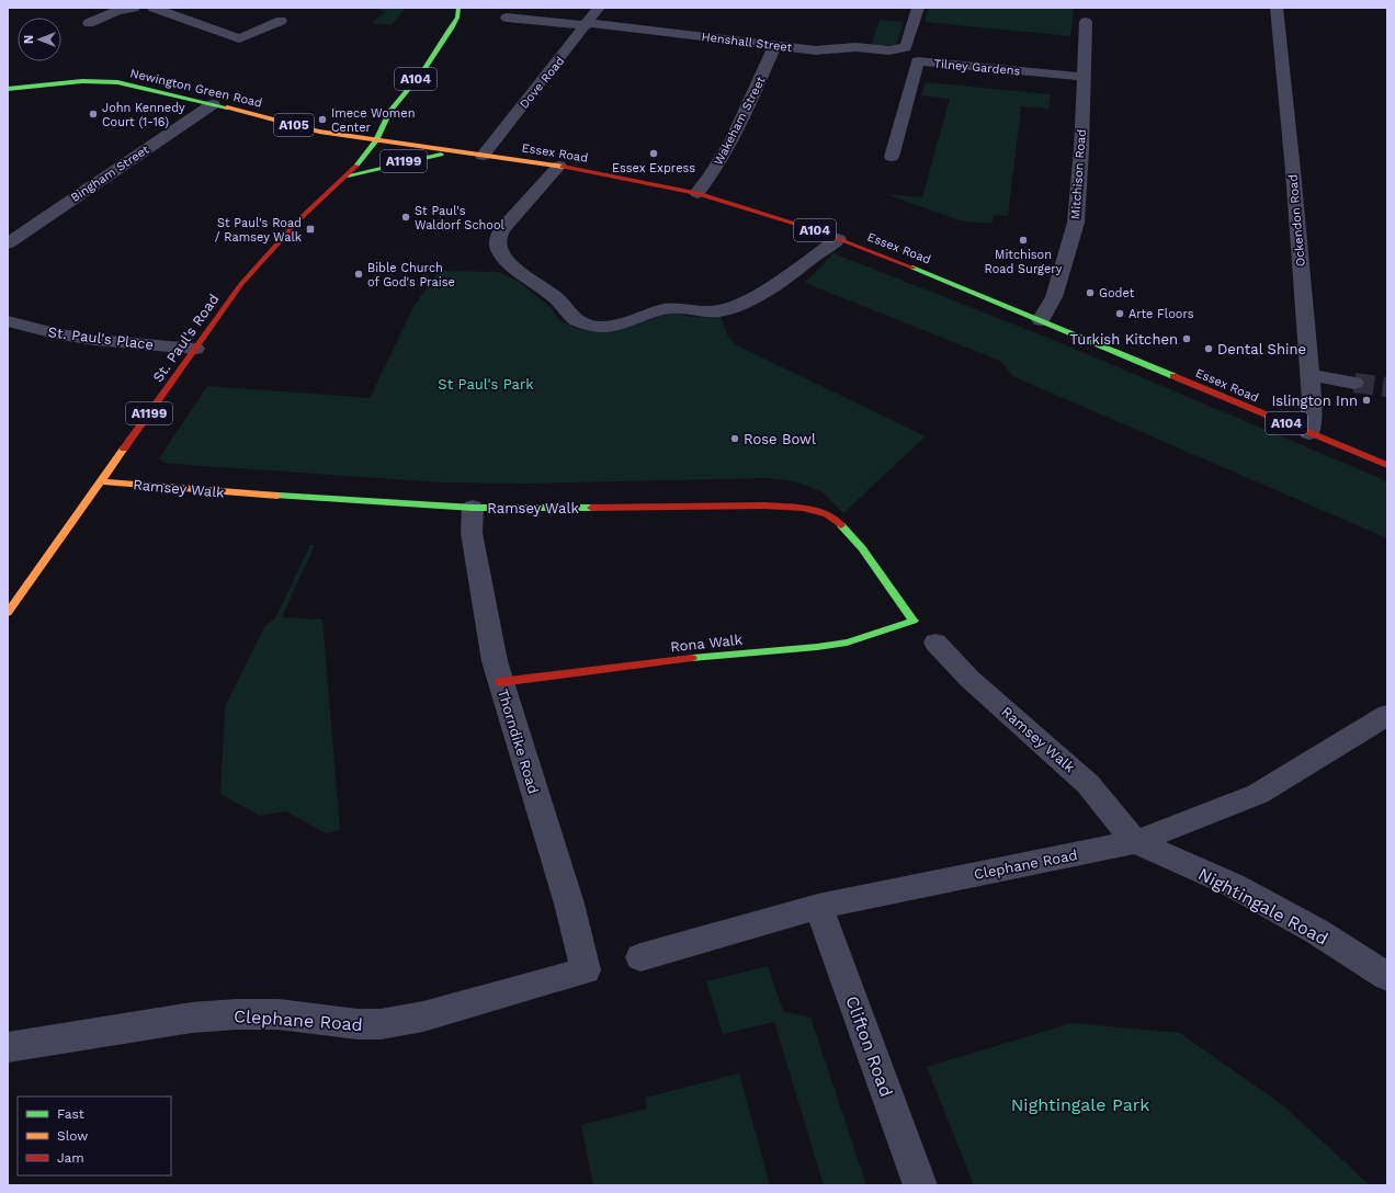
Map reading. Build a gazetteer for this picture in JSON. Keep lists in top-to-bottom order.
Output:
{
  "streets": {
    "main road": [
      "A104",
      "Newington Green Road",
      "A105",
      "Essex Road",
      "A1199",
      "St. Paul's Road",
      "Ramsey Walk",
      "Rona Walk"
    ],
    "street": [
      "Henshall Street",
      "Tilney Gardens",
      "Dove Road",
      "Wakeham Street",
      "Bingham Street",
      "Mitchison Road",
      "Ockendon Road",
      "St. Paul's Place",
      "Thorndike Road",
      "Clephane Road",
      "Nightingale Road",
      "Clifton Road"
    ]
  },
  "crossings": [
    ["Henshall Street", "Dove Road"],
    ["Henshall Street", "Wakeham Street"],
    ["Tilney Gardens", "Mitchison Road"],
    ["A104", "Newington Green Road"],
    ["A104", "Essex Road"],
    ["A104", "St. Paul's Road"],
    ["Dove Road", "Essex Road"],
    ["Newington Green Road", "Essex Road"],
    ["Newington Green Road", "Bingham Street"],
    ["Newington Green Road", "St. Paul's Road"],
    ["Wakeham Street", "Essex Road"],
    ["Essex Road", "A1199"],
    ["Essex Road", "Mitchison Road"],
    ["Essex Road", "Ockendon Road"],
    ["Essex Road", "St. Paul's Road"],
    ["A1199", "St. Paul's Road"],
    ["St. Paul's Place", "St. Paul's Road"],
    ["St. Paul's Road", "Ramsey Walk"],
    ["Ramsey Walk", "Rona Walk"],
    ["Ramsey Walk", "Thorndike Road"],
    ["Ramsey Walk", "Clephane Road"],
    ["Ramsey Walk", "Nightingale Road"],
    ["Rona Walk", "Thorndike Road"],
    ["Thorndike Road", "Clephane Road"],
    ["Clephane Road", "Nightingale Road"],
    ["Clephane Road", "Clifton Road"]
  ],
  "parks": ["St Paul's Park", "Nightingale Park"],
  "places": {
    "other": [
      "John Kennedy Court (1-16)",
      "Imece Women Center",
      "Essex Express",
      "St Paul's Waldorf School",
      "Mitchison Road Surgery",
      "Bible Church of God's Praise",
      "Godet",
      "Arte Floors",
      "Turkish Kitchen",
      "Dental Shine",
      "Islington Inn",
      "Rose Bowl"
    ],
    "transit": ["St Paul's Road / Ramsey Walk"]
  },
  "legend": ["Fast", "Slow", "Jam"],
  "north": "left"
}
